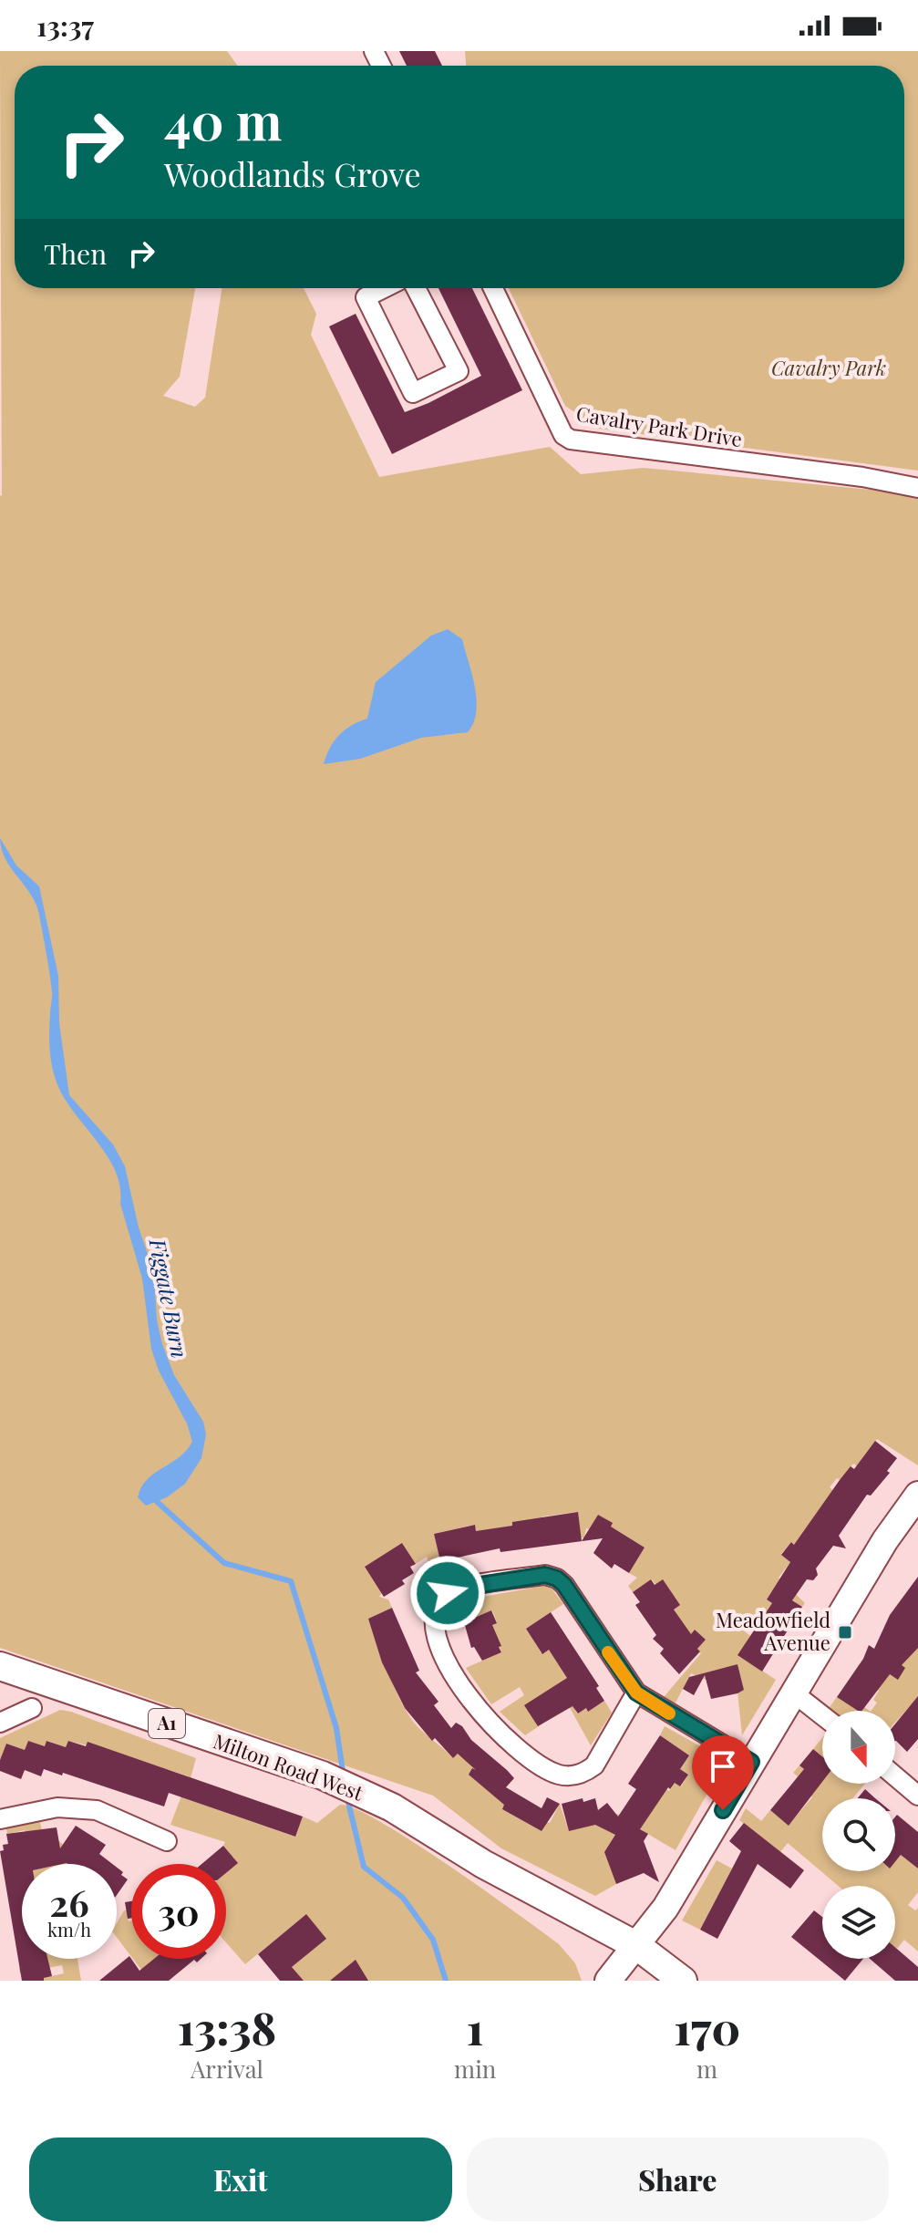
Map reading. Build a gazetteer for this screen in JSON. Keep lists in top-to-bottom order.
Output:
{
  "streets": {
    "main road": ["A1", "Milton Road West"],
    "street": ["Cavalry Park Drive"]
  },
  "crossings": [
    ["A1", "Milton Road West"]
  ],
  "water": ["Figgate Burn"],
  "parks": ["Cavalry Park"],
  "places": {
    "transit": ["Meadowfield Avenue"]
  },
  "north": "bottom",
  "page": {
    "status": "13:37",
    "turn": ["40 m", "Woodlands Grove"],
    "then": "Then",
    "speed": "26 km/h",
    "limit": "30",
    "eta": [
      "13:38",
      "Arrival",
      "1",
      "min",
      "170",
      "m"
    ],
    "buttons": ["Exit", "Share"]
  }
}
